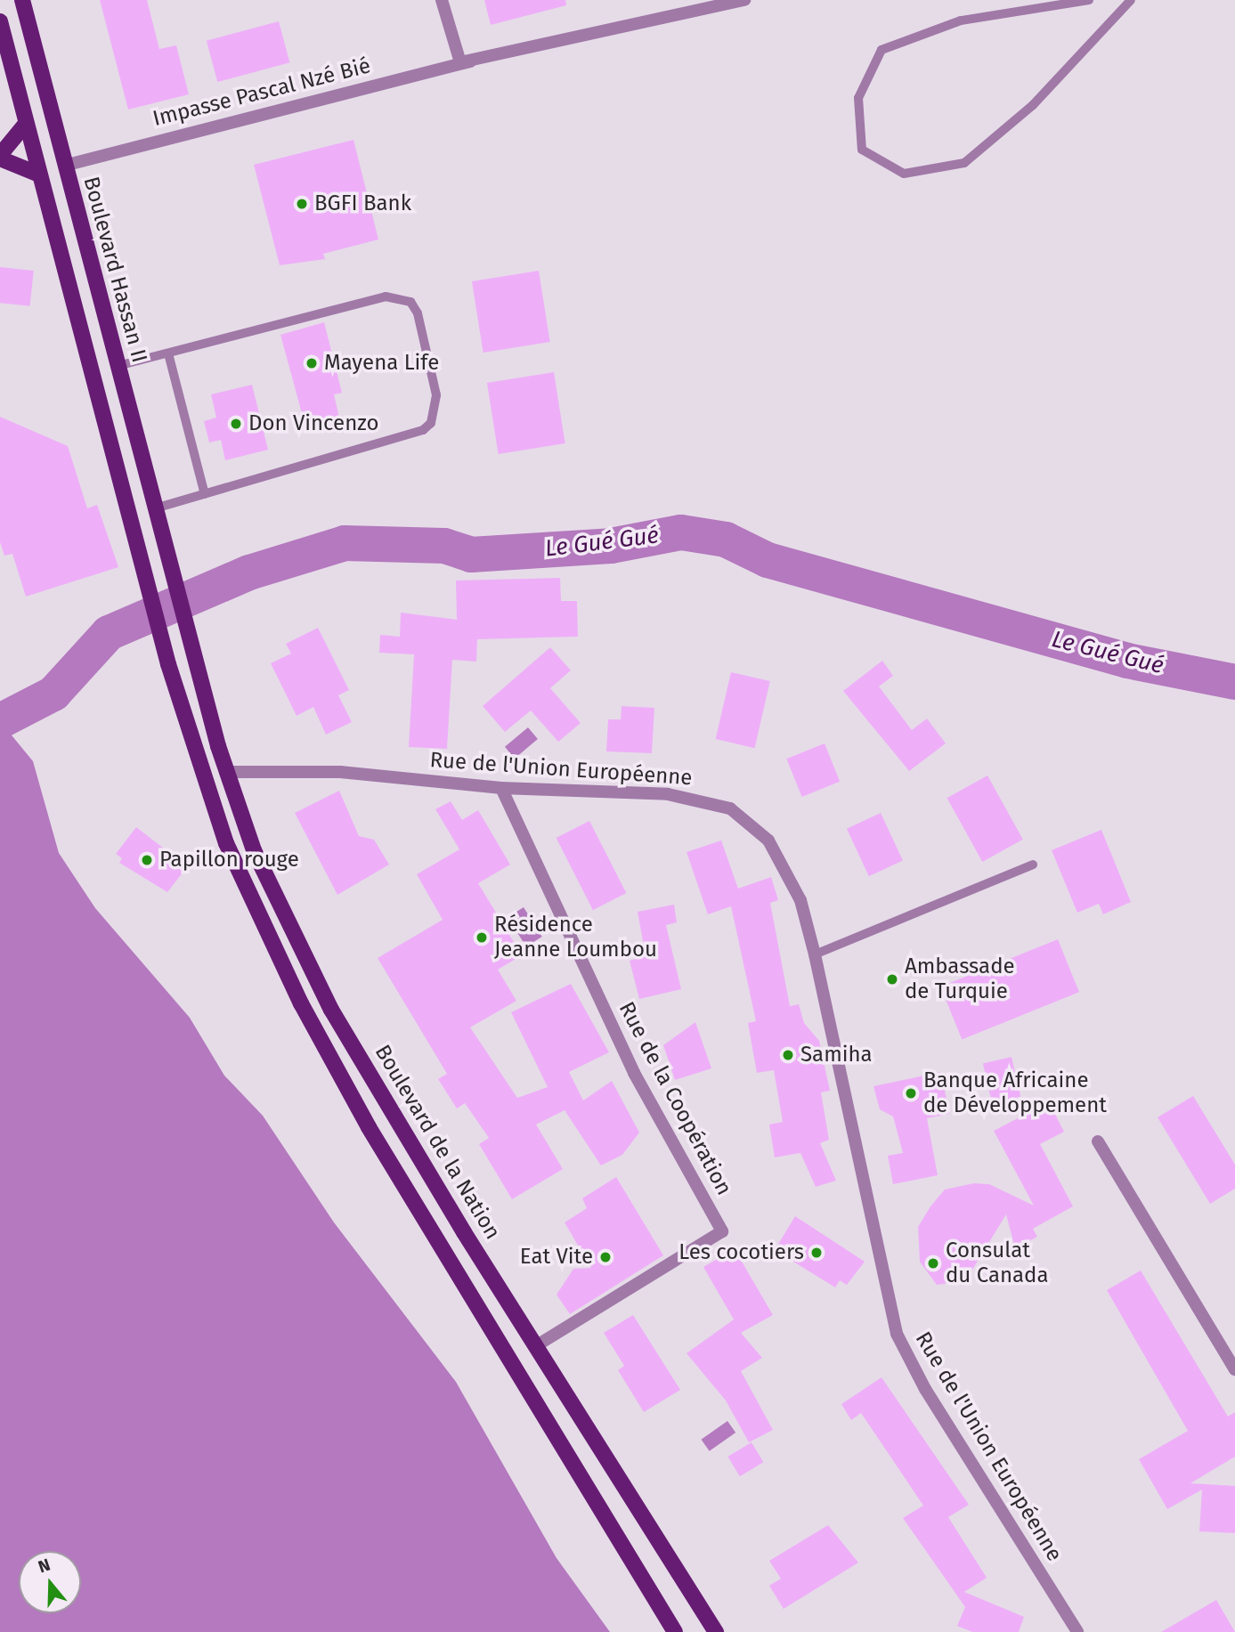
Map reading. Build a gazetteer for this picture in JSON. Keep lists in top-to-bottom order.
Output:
{
  "streets": {
    "main road": ["Boulevard Hassan II", "Boulevard de la Nation"],
    "street": ["Impasse Pascal Nzé Bié", "Rue de l'Union Européenne", "Rue de la Coopération"]
  },
  "crossings": [
    ["Impasse Pascal Nzé Bié", "Boulevard Hassan II"],
    ["Boulevard Hassan II", "Boulevard de la Nation"],
    ["Rue de l'Union Européenne", "Rue de la Coopération"],
    ["Rue de l'Union Européenne", "Boulevard de la Nation"],
    ["Rue de la Coopération", "Boulevard de la Nation"]
  ],
  "water": ["Le Gué Gué"],
  "places": [
    "BGFI Bank",
    "Mayena Life",
    "Don Vincenzo",
    "Papillon rouge",
    "Résidence Jeanne Loumbou",
    "Ambassade de Turquie",
    "Samiha",
    "Banque Africaine de Développement",
    "Les cocotiers",
    "Eat Vite",
    "Consulat du Canada"
  ],
  "north": "top"
}
